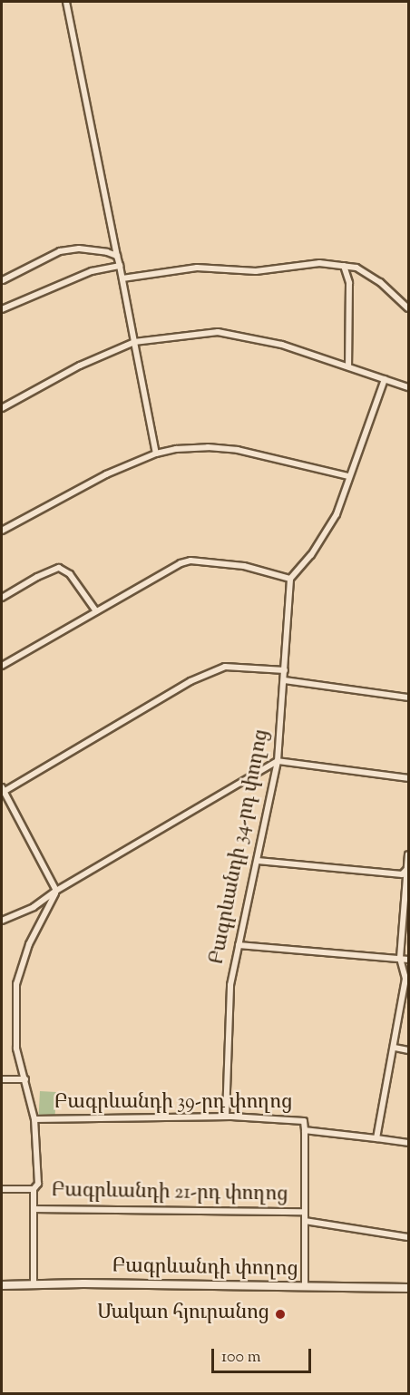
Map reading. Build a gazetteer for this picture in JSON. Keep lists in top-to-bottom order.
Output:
{
  "streets": {
    "main road": ["Բագրևանդի փողոց"],
    "street": ["Բագրևանդի 34-րդ փողոց", "Բագրևանդի 39-րդ փողոց", "Բագրևանդի 21-րդ փողոց"]
  },
  "crossings": [
    ["Բագրևանդի 34-րդ փողոց", "Բագրևանդի 39-րդ փողոց"]
  ],
  "places": ["Մակաո հյուրանոց"],
  "scale_bar": "100 m"
}
